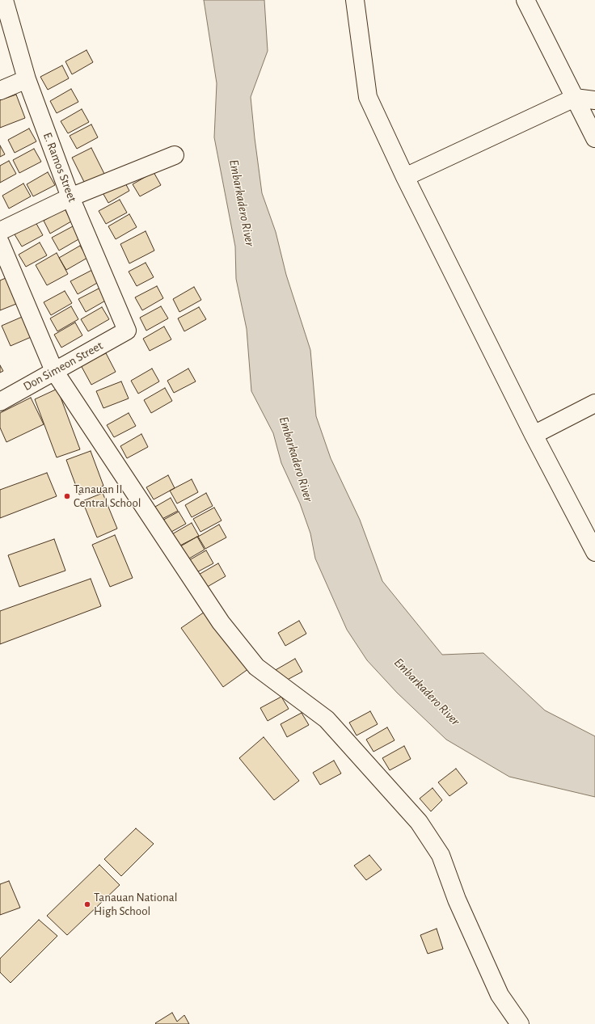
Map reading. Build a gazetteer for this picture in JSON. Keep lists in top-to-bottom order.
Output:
{
  "streets": {
    "street": ["E. Ramos Street", "Don Simeon Street"]
  },
  "crossings": [
    ["E. Ramos Street", "Don Simeon Street"]
  ],
  "water": ["Embarkadero River"],
  "places": ["Tanauan II Central School", "Tanauan National High School"]
}
